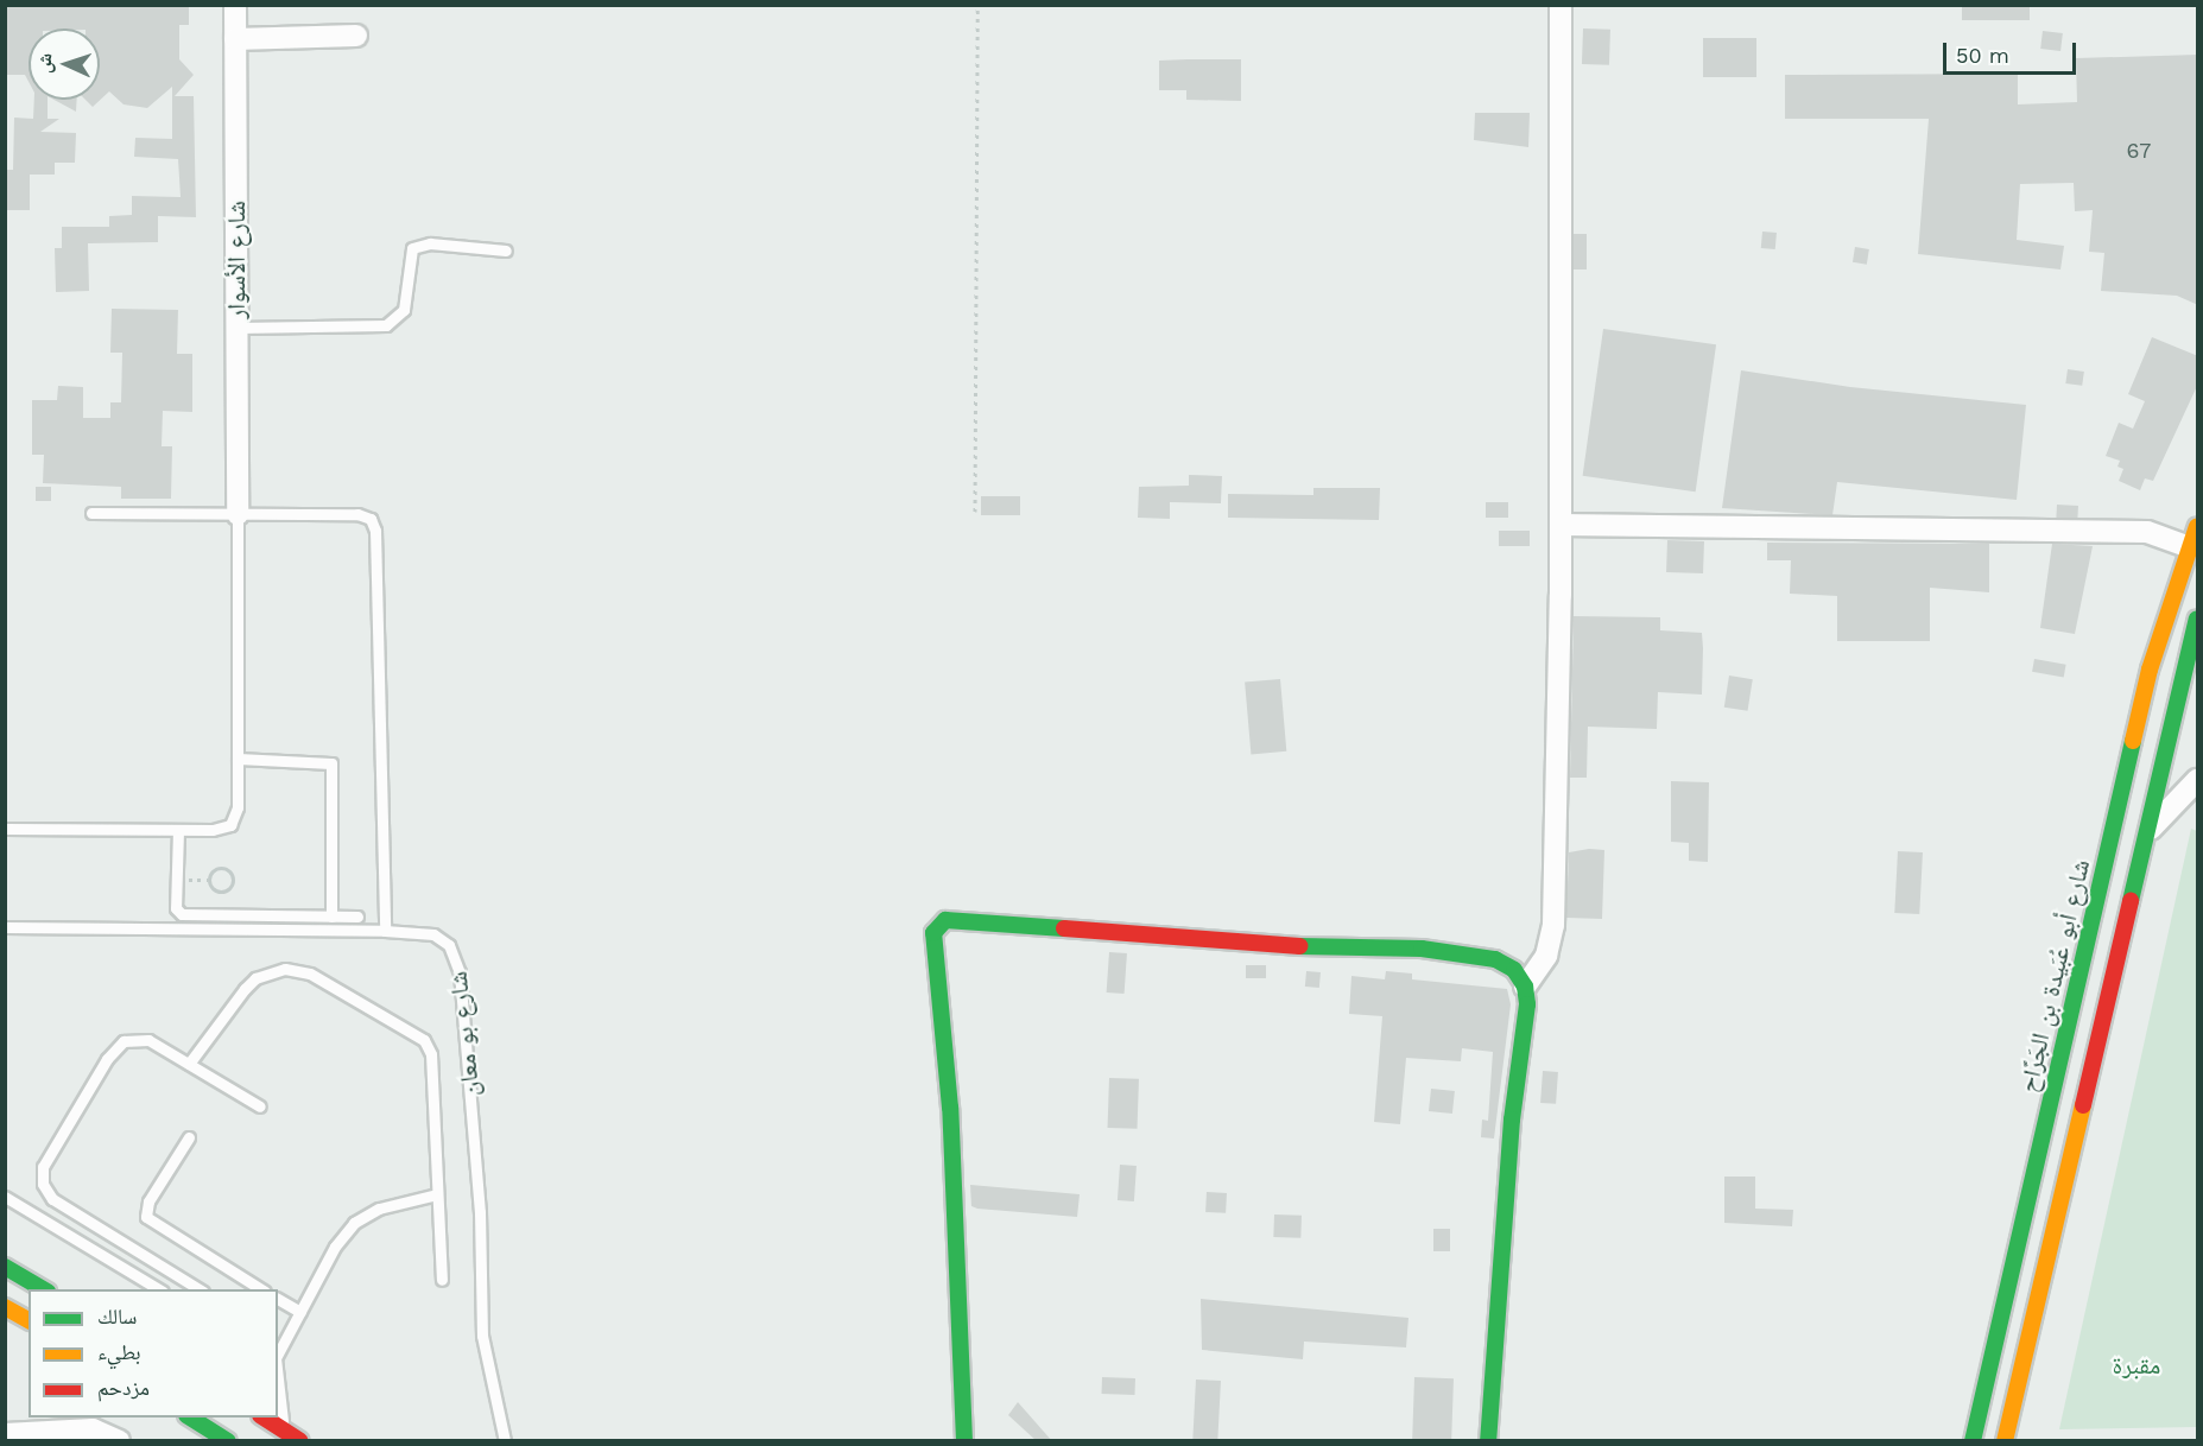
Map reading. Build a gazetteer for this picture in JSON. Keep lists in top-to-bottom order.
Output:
{
  "streets": {
    "main road": ["شارع أبو عُبَيدة بن الجَرَّاح"],
    "street": ["شارع الأسوار"],
    "lane": ["شارع بو معان"]
  },
  "parks": ["مقبرة"],
  "house_numbers": ["67"],
  "legend": ["سالك", "بطيء", "مزدحم"],
  "scale_bar": "50 m",
  "north": "left"
}
